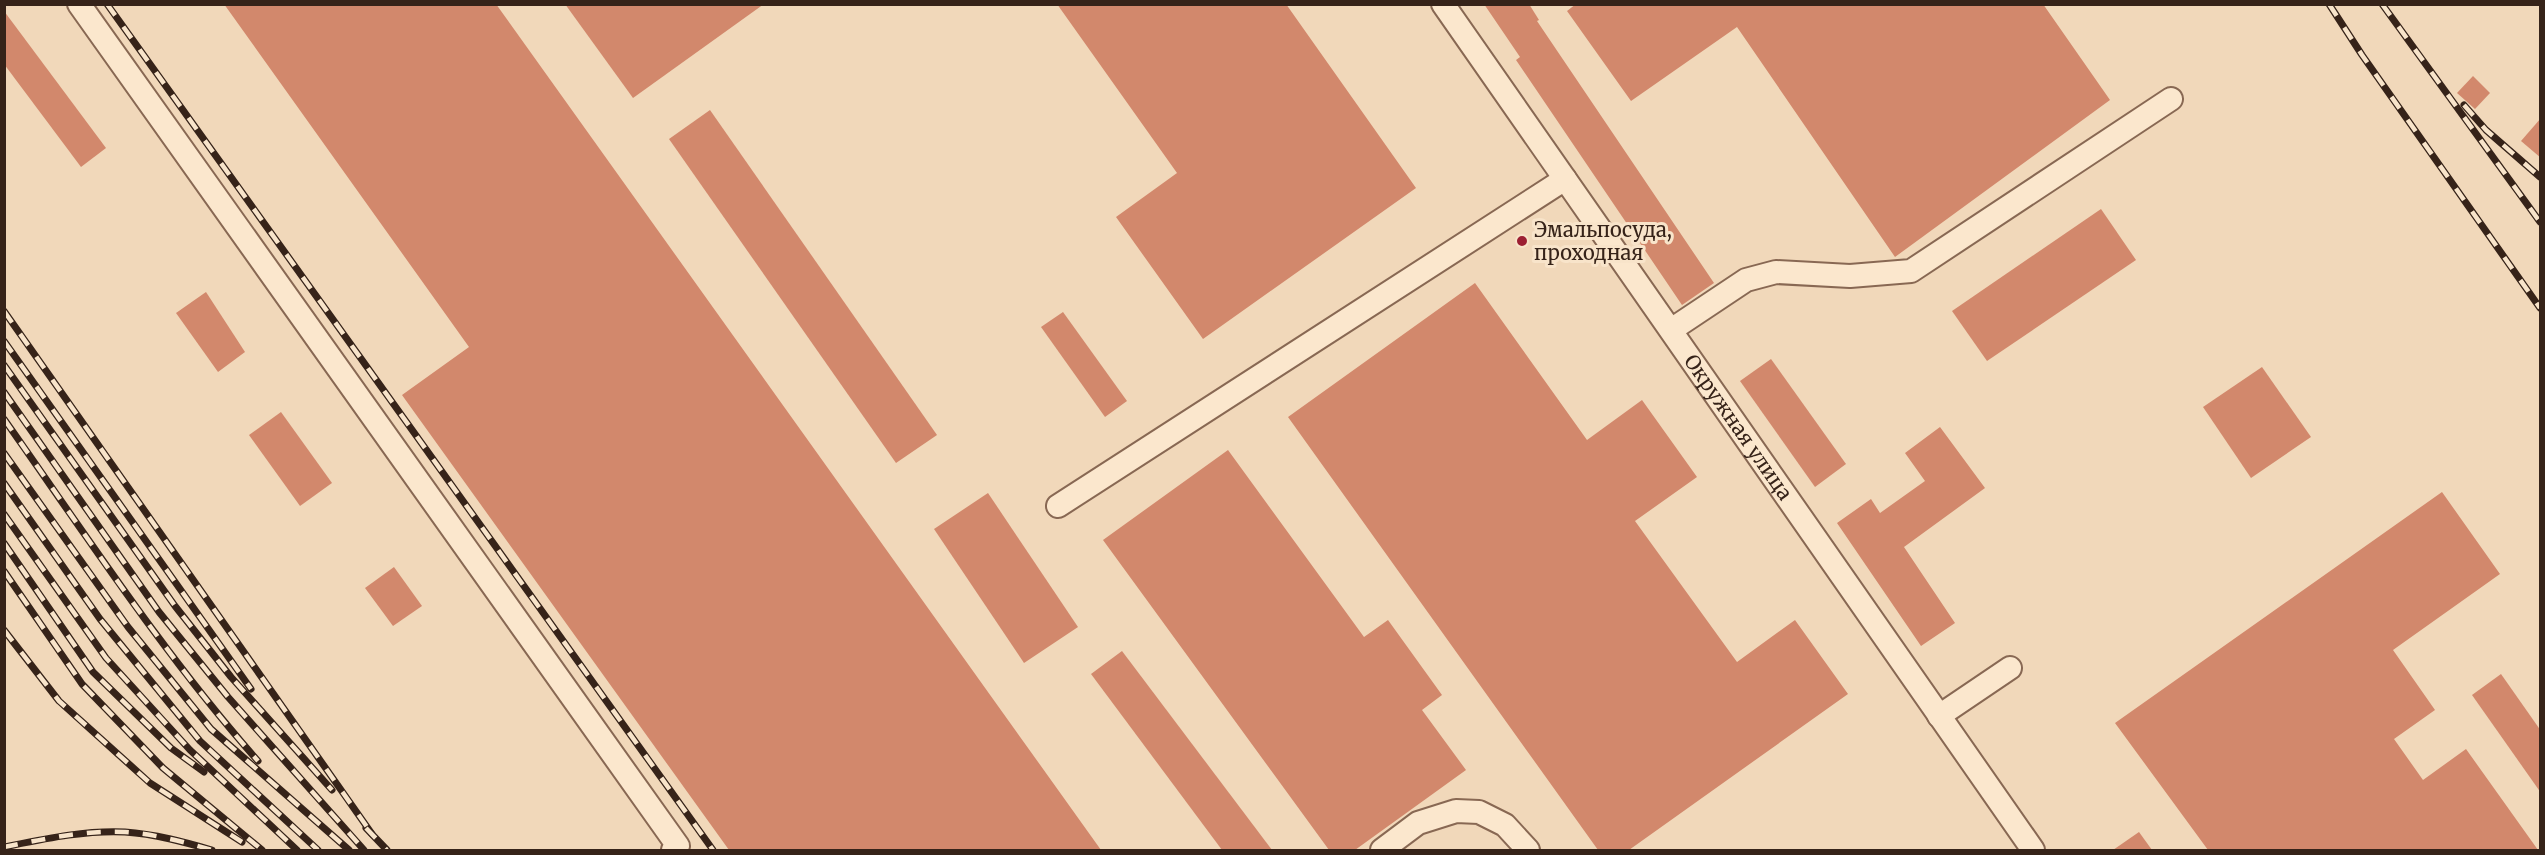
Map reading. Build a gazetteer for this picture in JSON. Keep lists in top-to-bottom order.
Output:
{
  "streets": {
    "street": ["Окружная улица"]
  },
  "places": ["Эмальпосуда, проходная"]
}
